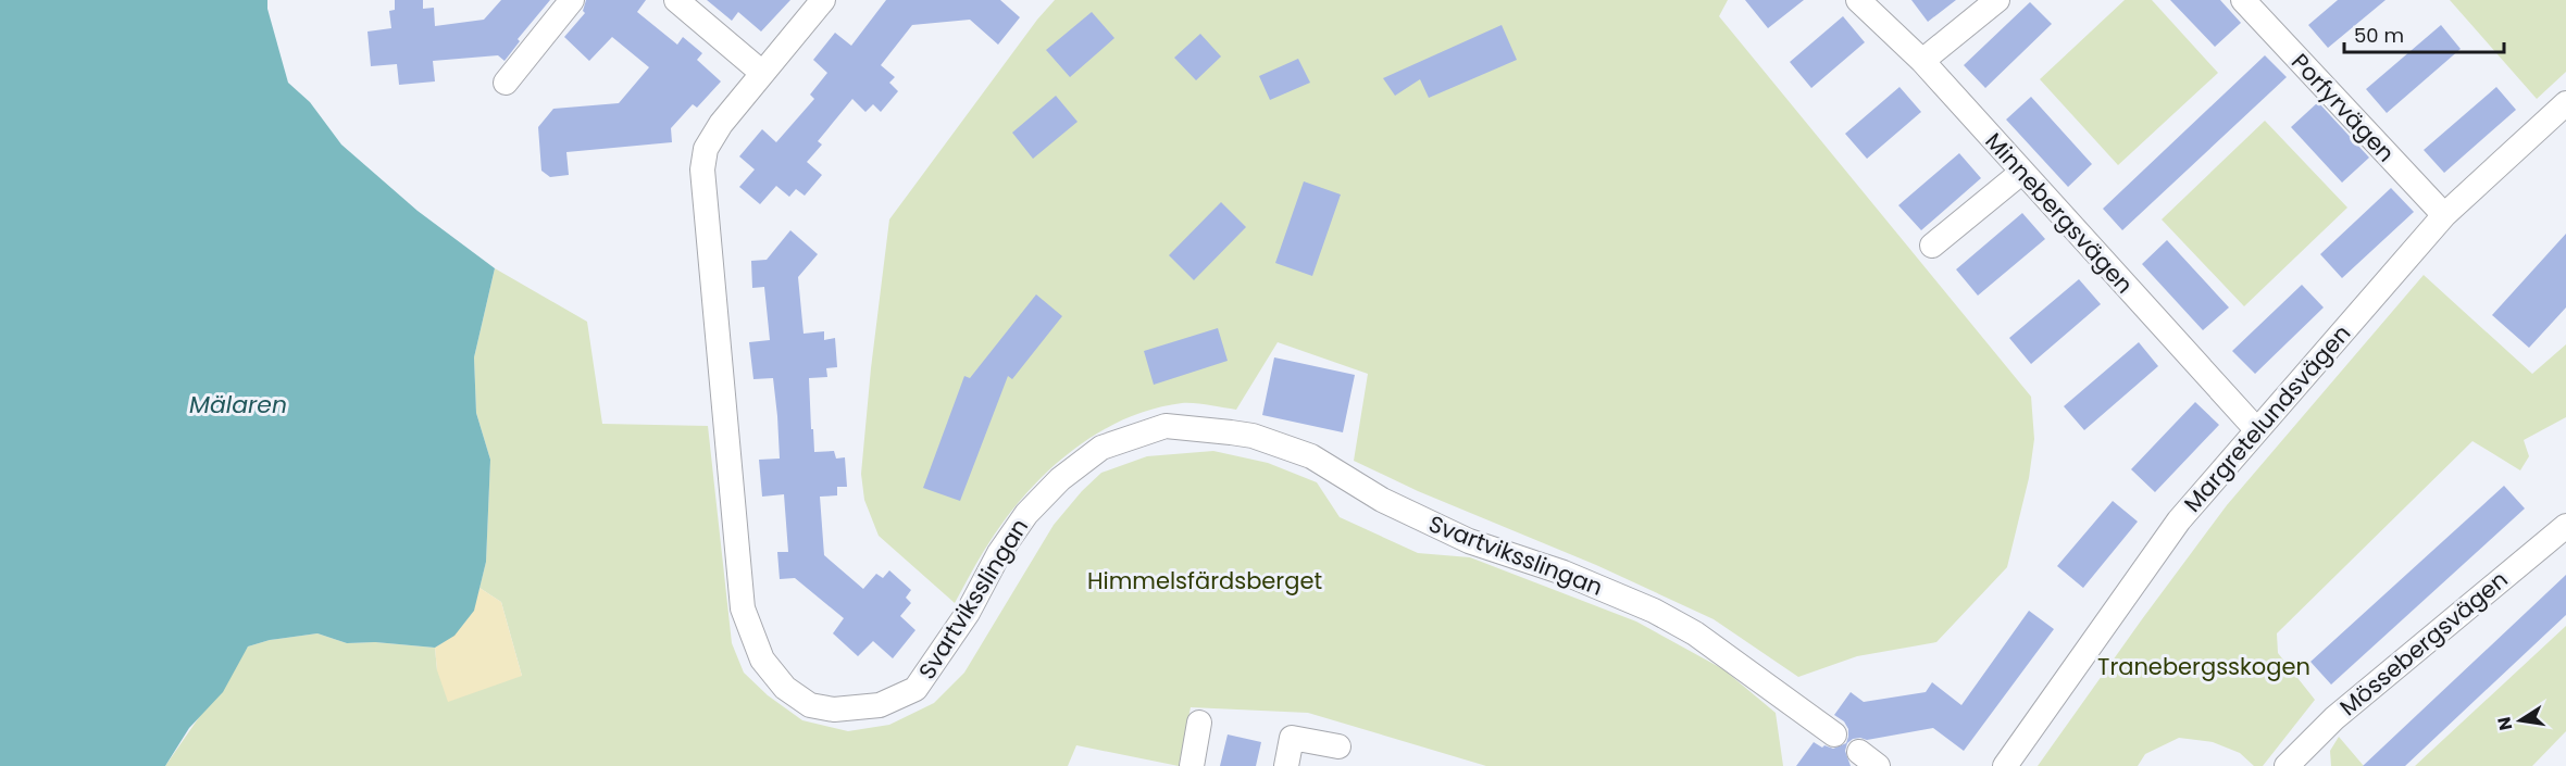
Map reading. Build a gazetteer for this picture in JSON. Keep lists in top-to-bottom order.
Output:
{
  "streets": {
    "street": [
      "Porfyrvägen",
      "Minnebergsvägen",
      "Margretelundsvägen",
      "Svartviksslingan",
      "Mössebergsvägen"
    ]
  },
  "crossings": [
    ["Porfyrvägen", "Margretelundsvägen"],
    ["Minnebergsvägen", "Margretelundsvägen"]
  ],
  "water": ["Mälaren"],
  "parks": ["Himmelsfärdsberget", "Tranebergsskogen"],
  "scale_bar": "50 m",
  "north": "left"
}
